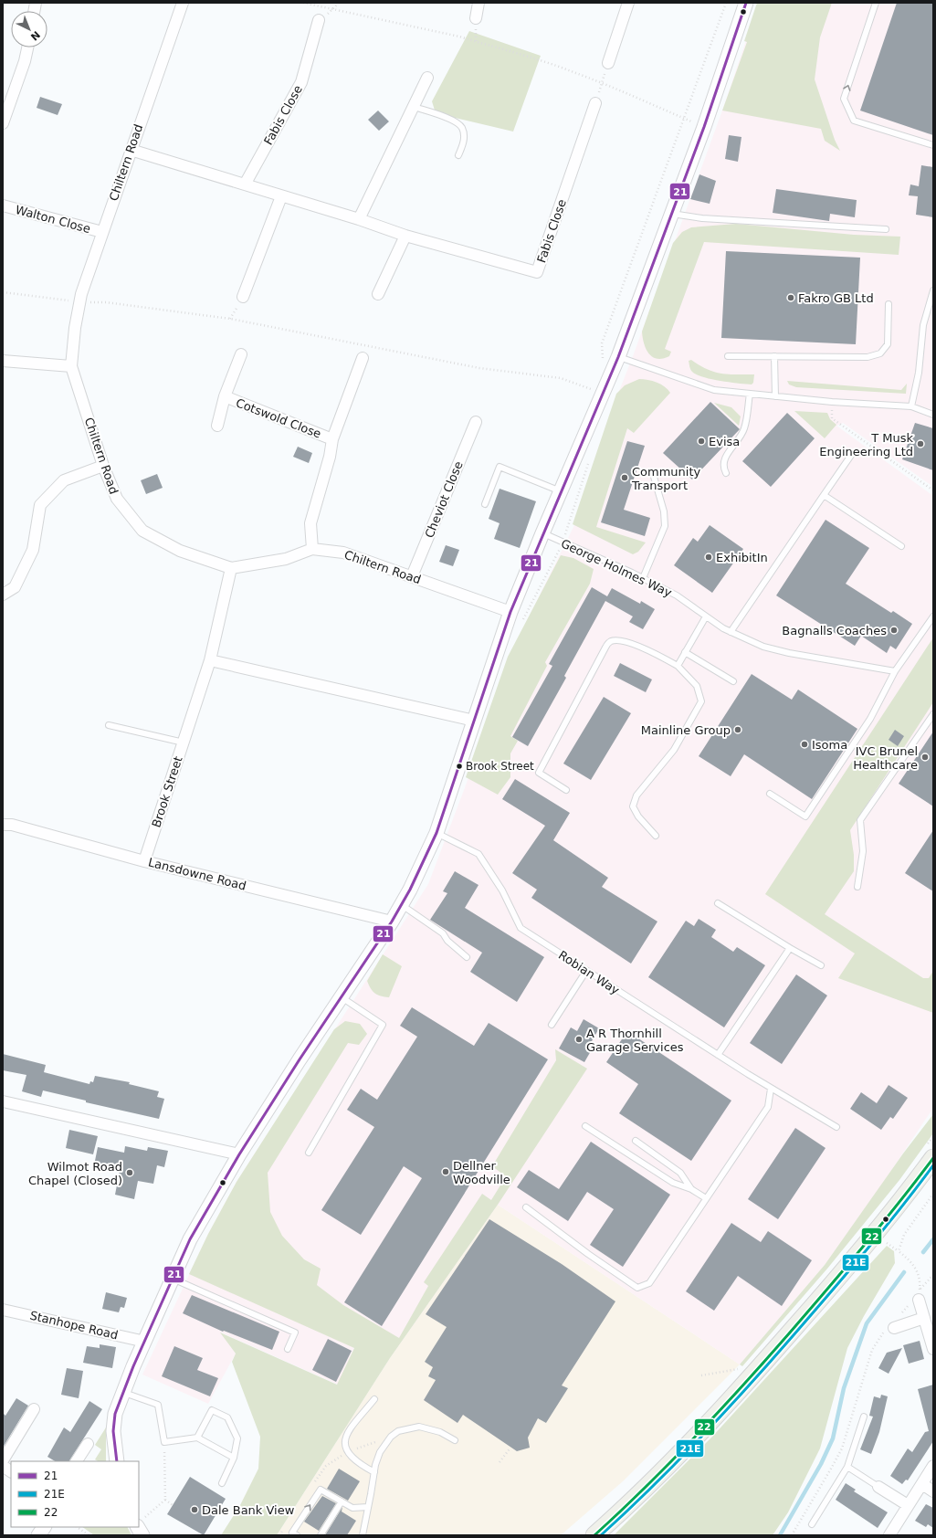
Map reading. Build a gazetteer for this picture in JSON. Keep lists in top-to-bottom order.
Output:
{
  "streets": {
    "street": [
      "Fabis Close",
      "Chiltern Road",
      "Walton Close",
      "Cotswold Close",
      "Cheviot Close",
      "Brook Street",
      "Lansdowne Road",
      "Stanhope Road"
    ],
    "lane": ["George Holmes Way", "Robian Way"]
  },
  "crossings": [
    ["Fabis Close", "Chiltern Road"],
    ["Chiltern Road", "Walton Close"],
    ["Chiltern Road", "Cotswold Close"],
    ["Chiltern Road", "Cheviot Close"],
    ["Chiltern Road", "Brook Street"],
    ["Brook Street", "Lansdowne Road"]
  ],
  "places": [
    "Fakro GB Ltd",
    "Evisa",
    "T Musk Engineering Ltd",
    "Community Transport",
    "ExhibitIn",
    "Bagnalls Coaches",
    "Mainline Group",
    "Isoma",
    "IVC Brunel Healthcare",
    "Brook Street",
    "A R Thornhill Garage Services",
    "Dellner Woodville",
    "Wilmot Road Chapel (Closed)",
    "Dale Bank View"
  ],
  "lines": ["transit line 21", "transit line 22", "transit line 21E"],
  "legend": ["21", "21E", "22"],
  "north": "bottom right"
}
